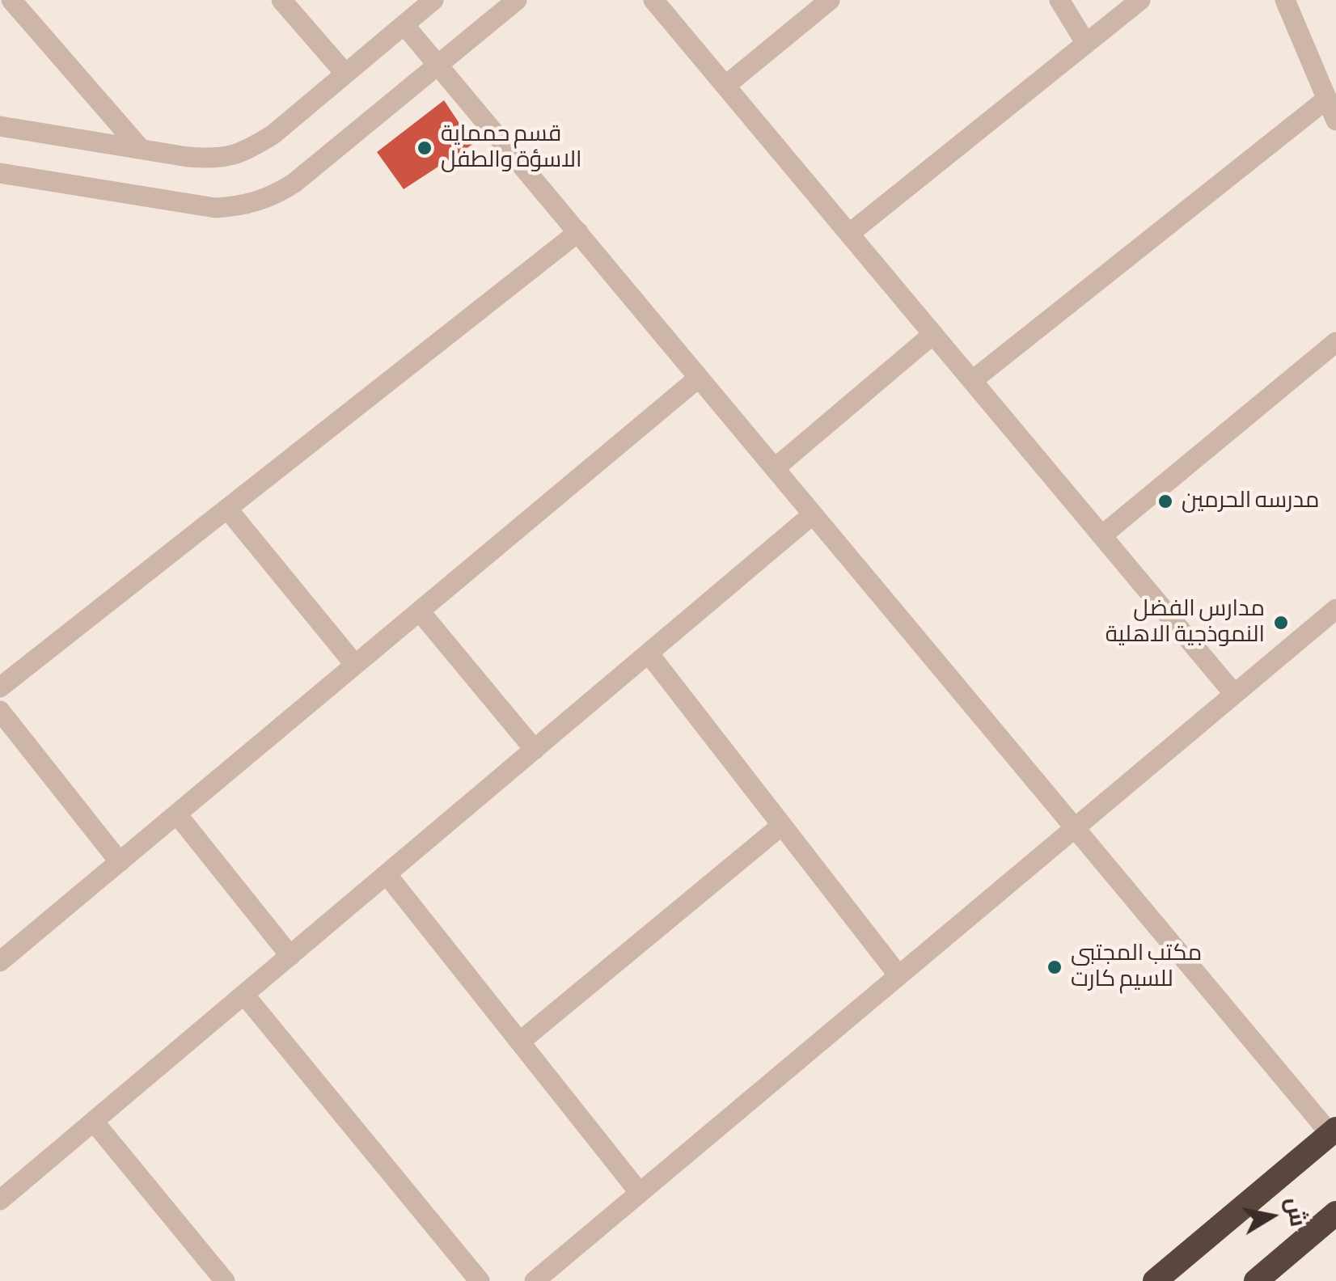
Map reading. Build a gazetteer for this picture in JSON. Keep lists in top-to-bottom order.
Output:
{
  "places": [
    "قسم حمماية الاسؤة والطفل",
    "مدرسه الحرمين",
    "مدارس الفضل النموذجية الاهلية",
    "مكتب المجتبى للسيم كارت"
  ],
  "north": "right"
}
